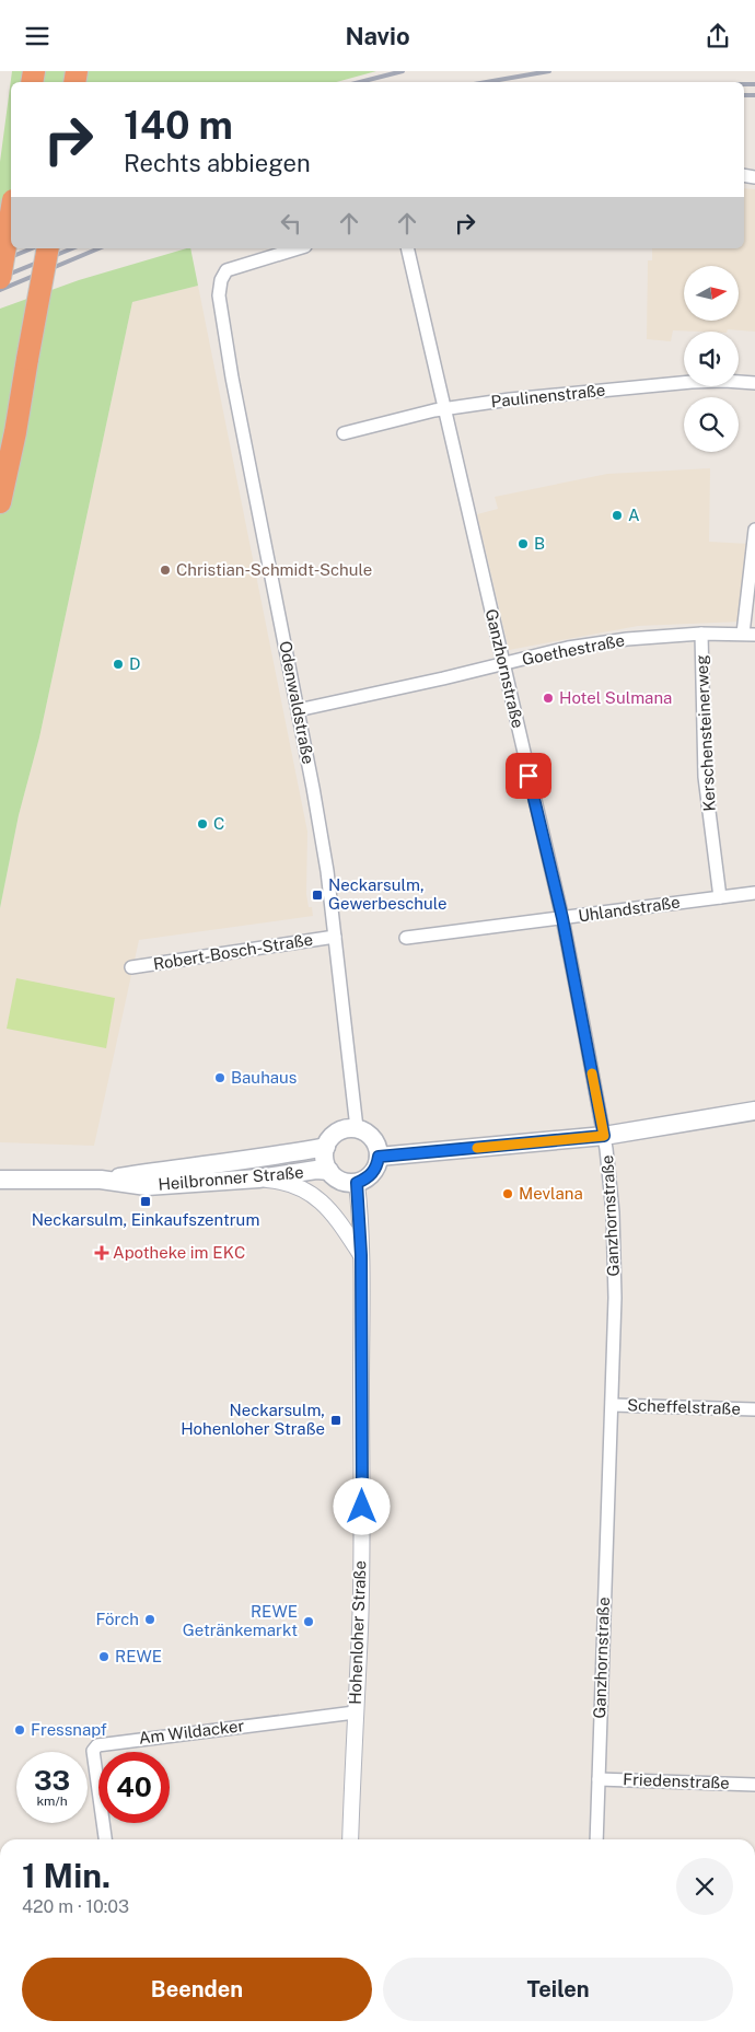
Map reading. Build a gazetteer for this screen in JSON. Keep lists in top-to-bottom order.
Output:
{
  "streets": {
    "main road": ["Heilbronner Straße"],
    "street": [
      "Paulinenstraße",
      "Goethestraße",
      "Ganzhornstraße",
      "Odenwaldstraße",
      "Kerschensteinerweg",
      "Uhlandstraße",
      "Robert-Bosch-Straße",
      "Scheffelstraße",
      "Hohenloher Straße",
      "Am Wildacker",
      "Friedenstraße"
    ]
  },
  "crossings": [
    ["Paulinenstraße", "Ganzhornstraße"],
    ["Goethestraße", "Ganzhornstraße"],
    ["Goethestraße", "Odenwaldstraße"],
    ["Goethestraße", "Kerschensteinerweg"],
    ["Ganzhornstraße", "Uhlandstraße"],
    ["Ganzhornstraße", "Scheffelstraße"],
    ["Ganzhornstraße", "Friedenstraße"],
    ["Odenwaldstraße", "Robert-Bosch-Straße"],
    ["Odenwaldstraße", "Heilbronner Straße"],
    ["Odenwaldstraße", "Hohenloher Straße"],
    ["Kerschensteinerweg", "Uhlandstraße"],
    ["Heilbronner Straße", "Hohenloher Straße"],
    ["Hohenloher Straße", "Am Wildacker"]
  ],
  "places": {
    "other": [
      "A",
      "B",
      "Christian-Schmidt-Schule",
      "D",
      "Hotel Sulmana",
      "C",
      "Bauhaus",
      "Mevlana",
      "Förch",
      "REWE Getränkemarkt",
      "REWE",
      "Fressnapf"
    ],
    "transit": ["Neckarsulm, Gewerbeschule", "Neckarsulm, Einkaufszentrum", "Neckarsulm, Hohenloher Straße"],
    "health": ["Apotheke im EKC"]
  },
  "north": "right",
  "page": {
    "header": "Navio",
    "turn": ["140 m", "Rechts abbiegen"],
    "speed": "33 km/h",
    "limit": "40",
    "heading": ["1 Min.", "420 m · 10:03"],
    "buttons": ["Beenden", "Teilen"]
  }
}
